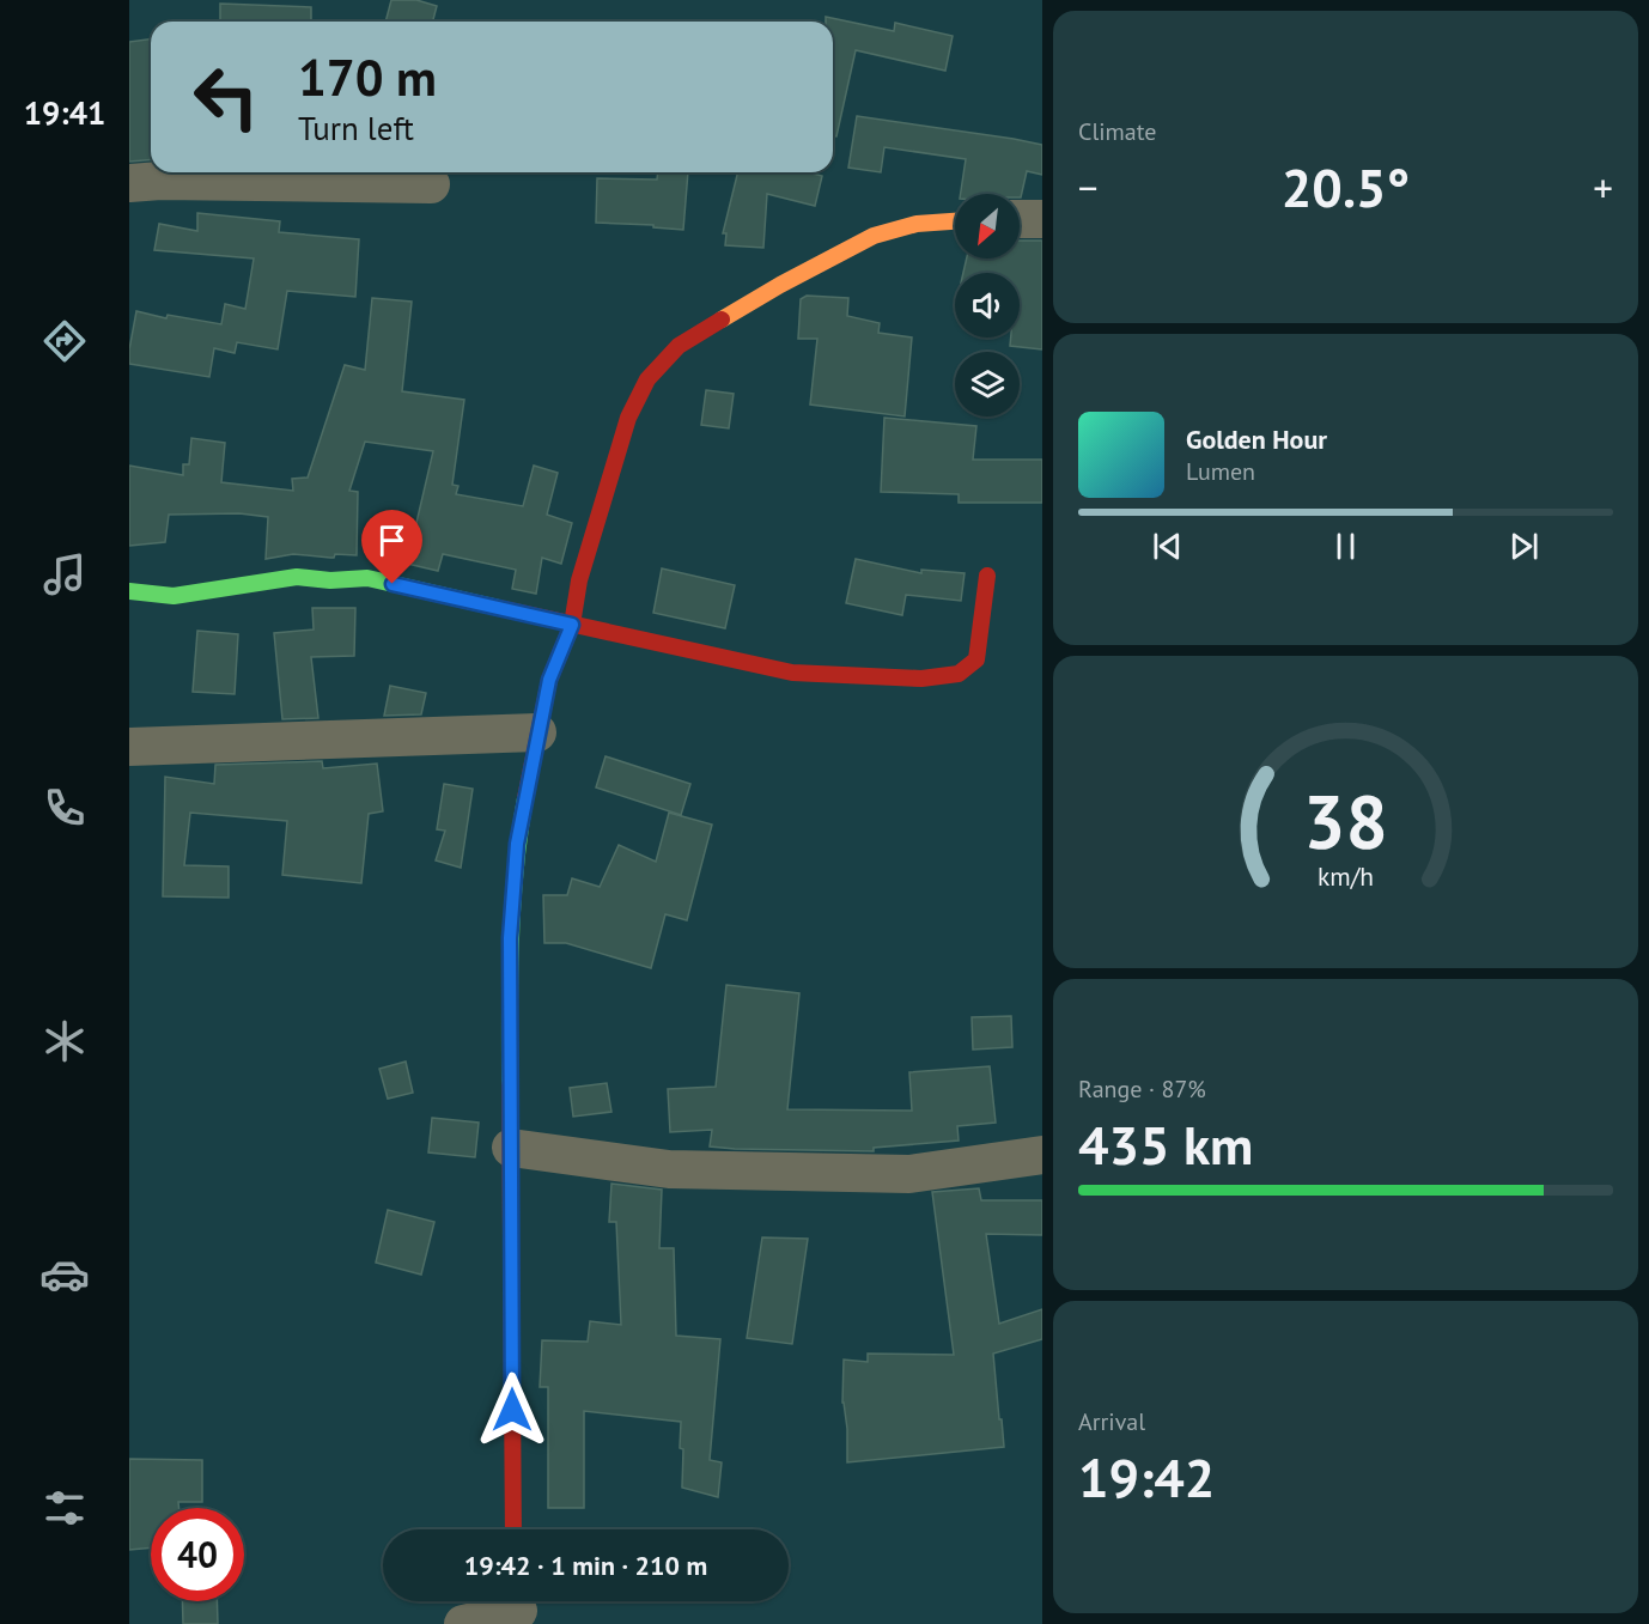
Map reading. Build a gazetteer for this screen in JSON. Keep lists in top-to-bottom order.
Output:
{
  "north": "bottom left",
  "page": {
    "tabs": "19:41",
    "tile": [
      "Climate",
      ["Range · 87%", "435 km"],
      ["Arrival", "19:42"]
    ],
    "turn": ["170 m", "Turn left"],
    "heat": ["−", "20.5°", "+"],
    "song": ["Golden Hour", "Lumen"],
    "limit": "40",
    "trip": "19:42 · 1 min · 210 m",
    "gauge": ["38", "km/h"]
  }
}
